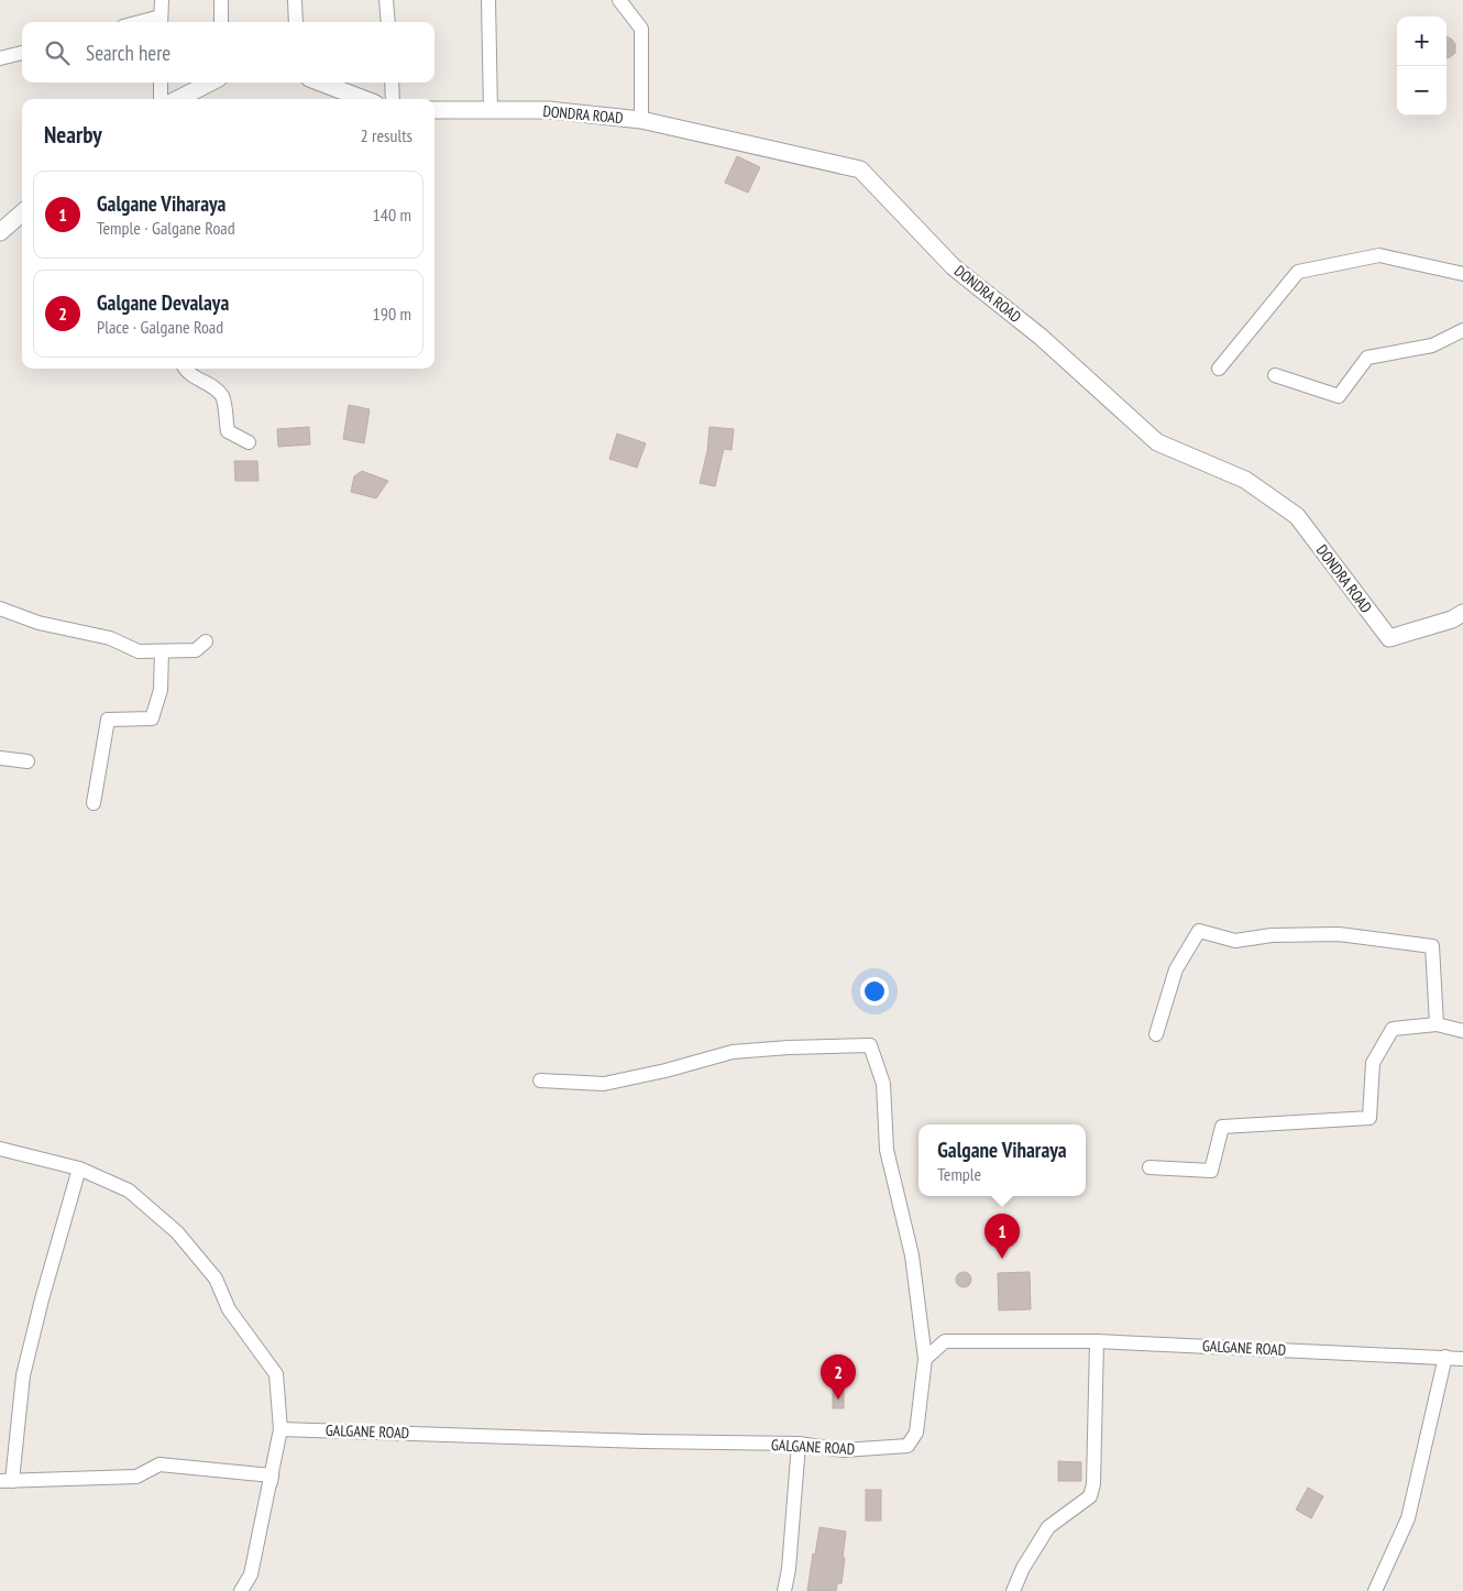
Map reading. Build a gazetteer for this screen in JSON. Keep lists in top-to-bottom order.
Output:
{
  "streets": {
    "street": ["DONDRA ROAD", "GALGANE ROAD"]
  },
  "page": {
    "map_buttons": ["+", "−"],
    "search": "Search here",
    "heading": ["Nearby", "2 results"],
    "list": [
      {
        "mark": "1",
        "name": "Galgane Viharaya",
        "note": "Temple · Galgane Road",
        "value": "140 m"
      },
      {
        "mark": "2",
        "name": "Galgane Devalaya",
        "note": "Place · Galgane Road",
        "value": "190 m"
      }
    ],
    "popup": ["Galgane Viharaya", "Temple"],
    "pins": ["1", "2"]
  }
}
